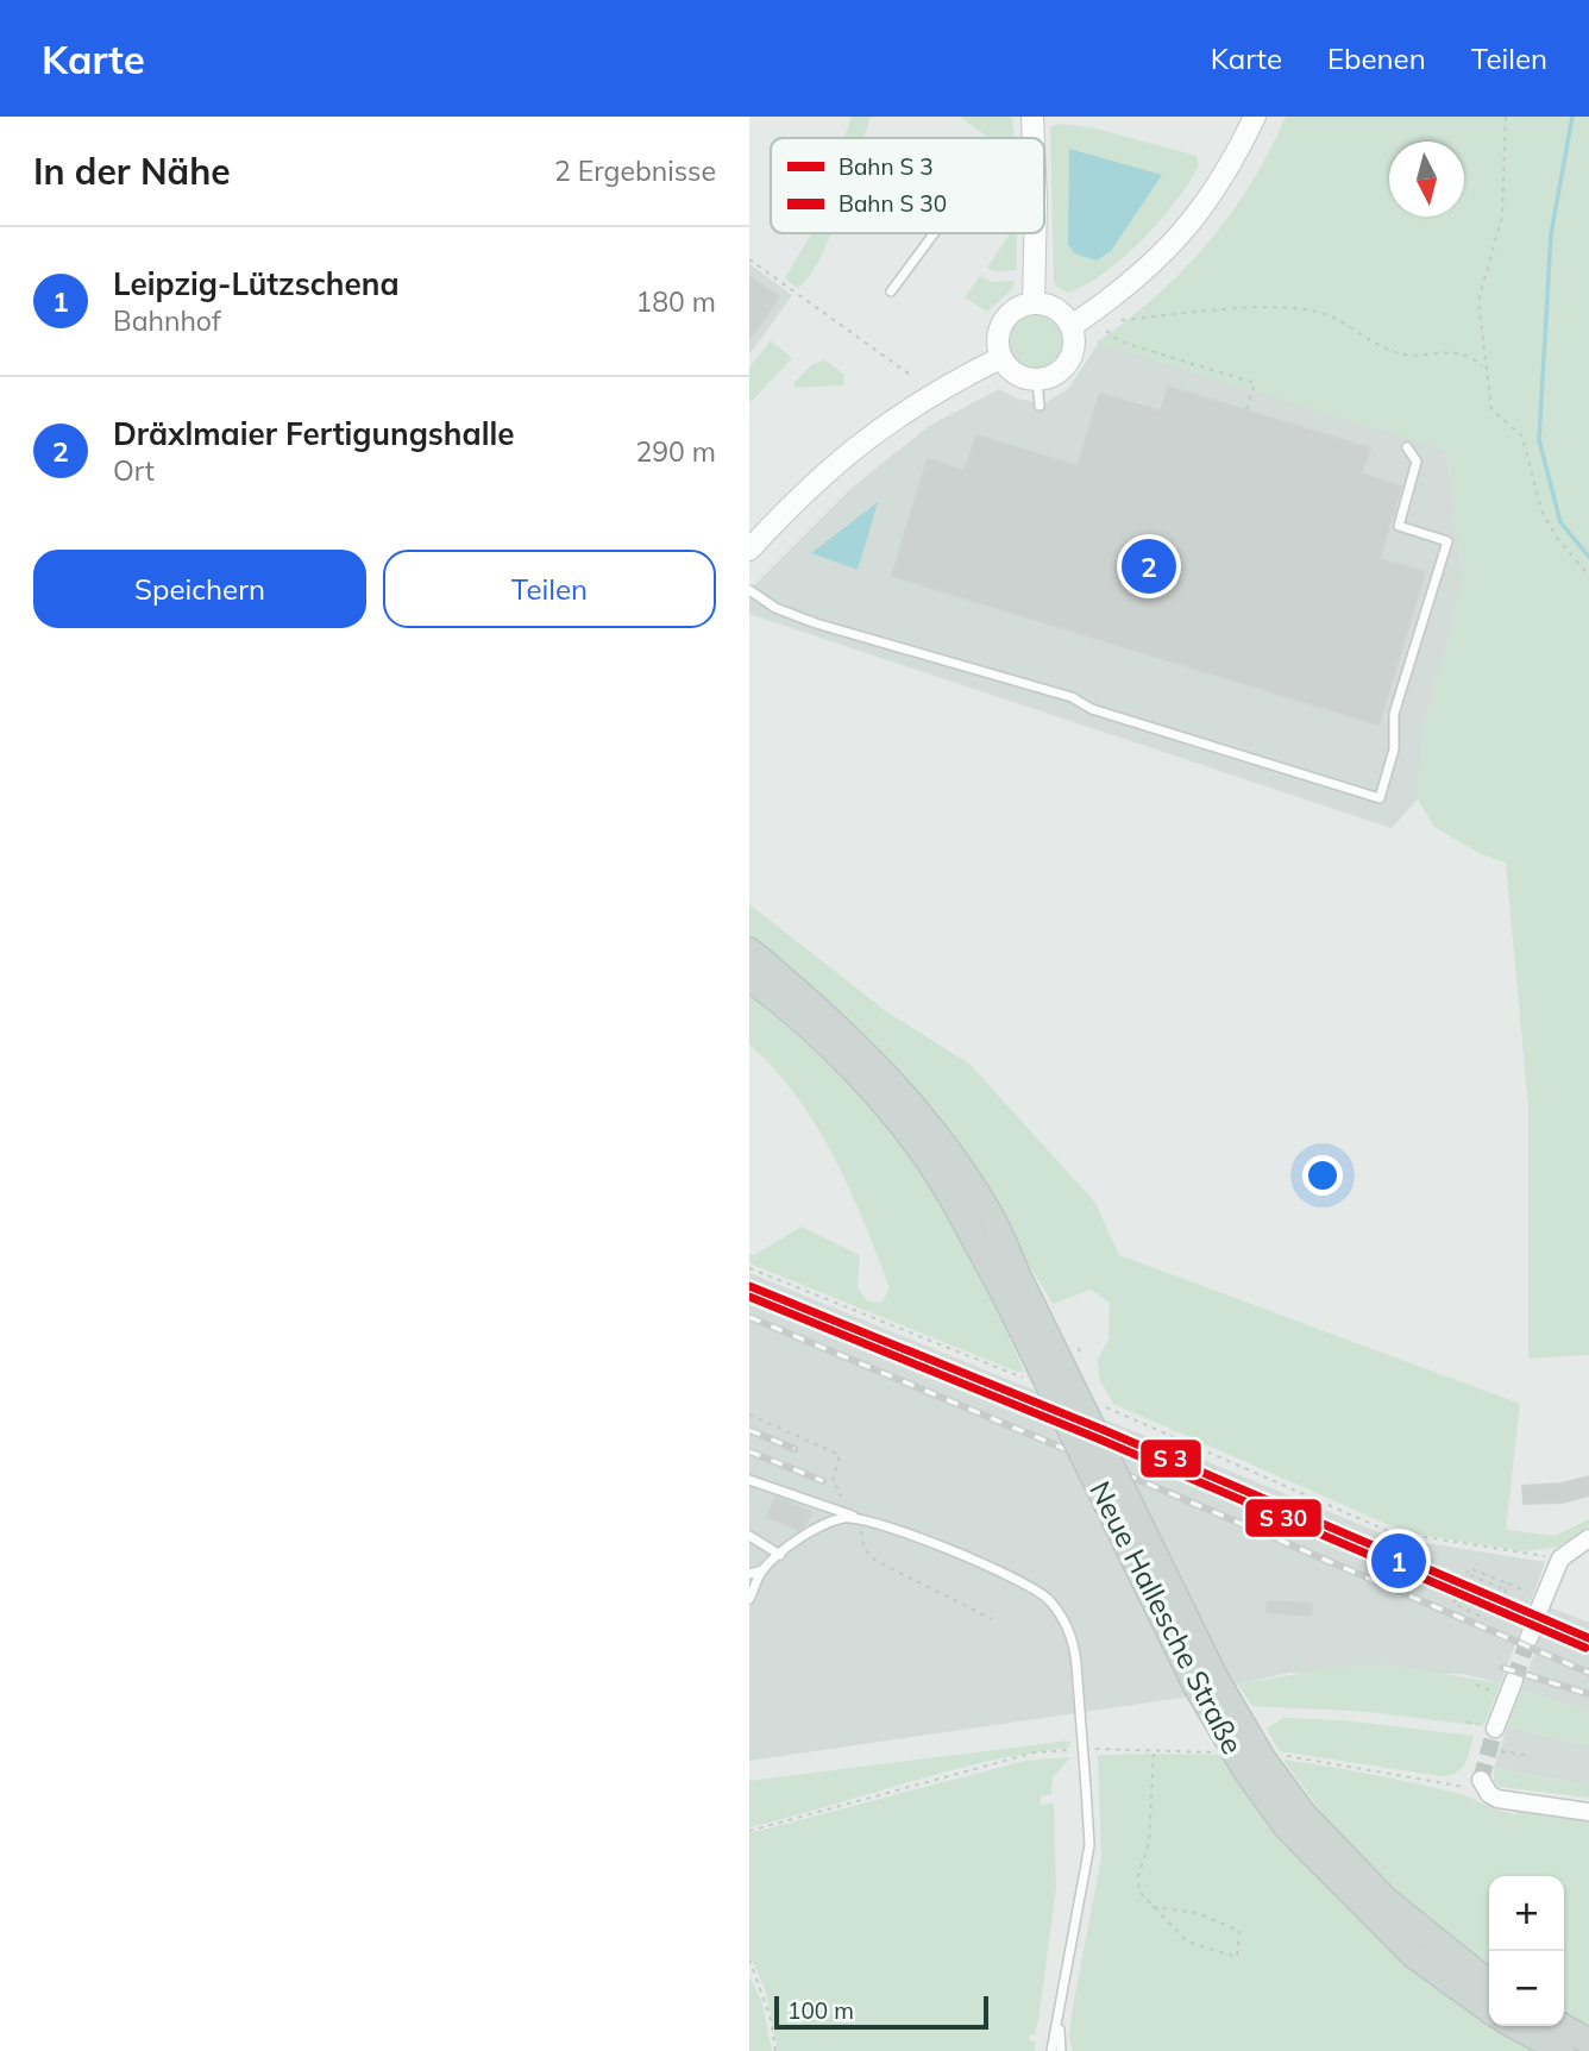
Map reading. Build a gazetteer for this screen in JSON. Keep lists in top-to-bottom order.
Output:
{
  "streets": {
    "main road": ["Neue Hallesche Straße"]
  },
  "legend": ["Bahn S 3", "Bahn S 30"],
  "scale_bar": "100 m",
  "north": "bottom",
  "page": {
    "header": "Karte",
    "nav": ["Karte", "Ebenen", "Teilen"],
    "heading": ["In der Nähe", "2 Ergebnisse"],
    "list": [
      {
        "mark": "1",
        "name": "Leipzig-Lützschena",
        "note": "Bahnhof",
        "value": "180 m"
      },
      {
        "mark": "2",
        "name": "Dräxlmaier Fertigungshalle",
        "note": "Ort",
        "value": "290 m"
      }
    ],
    "buttons": ["Speichern", "Teilen"],
    "pins": ["2", "1"],
    "map_buttons": ["+", "−"],
    "scale": "100 m"
  }
}
